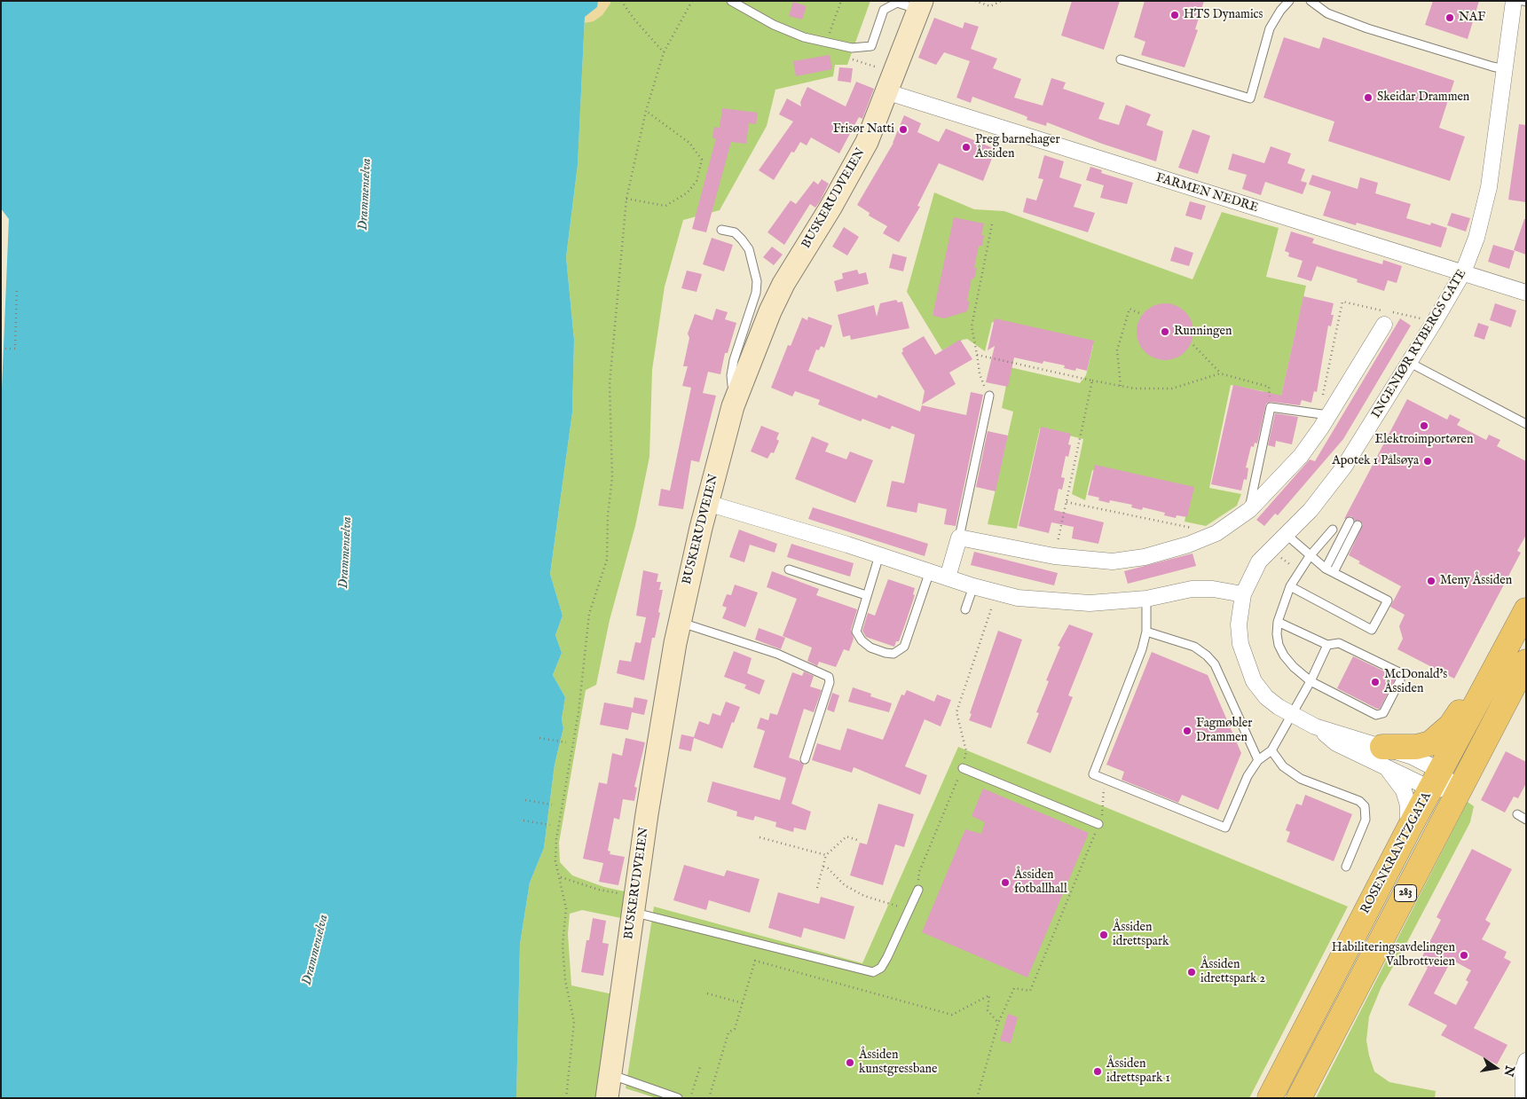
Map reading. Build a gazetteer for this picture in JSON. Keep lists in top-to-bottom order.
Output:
{
  "streets": {
    "main road": ["BUSKERUDVEIEN", "ROSENKRANTZGATA", "283"],
    "street": ["FARMEN NEDRE", "INGENIØR RYBERGS GATE"]
  },
  "crossings": [
    ["FARMEN NEDRE", "BUSKERUDVEIEN"],
    ["FARMEN NEDRE", "INGENIØR RYBERGS GATE"],
    ["INGENIØR RYBERGS GATE", "ROSENKRANTZGATA"],
    ["INGENIØR RYBERGS GATE", "283"],
    ["ROSENKRANTZGATA", "283"]
  ],
  "water": ["Drammenselva"],
  "places": [
    "HTS Dynamics",
    "NAF",
    "Skeidar Drammen",
    "Frisør Natti",
    "Preg barnehager Åssiden",
    "Runningen",
    "Elektroimportøren",
    "Apotek 1 Pålsøya",
    "Meny Åssiden",
    "McDonald's Åssiden",
    "Fagmøbler Drammen",
    "Åssiden fotballhall",
    "Åssiden idrettspark",
    "Habiliteringsavdelingen Valbrottveien",
    "Åssiden idrettspark 2",
    "Åssiden kunstgressbane",
    "Åssiden idrettspark 1"
  ],
  "north": "right"
}
